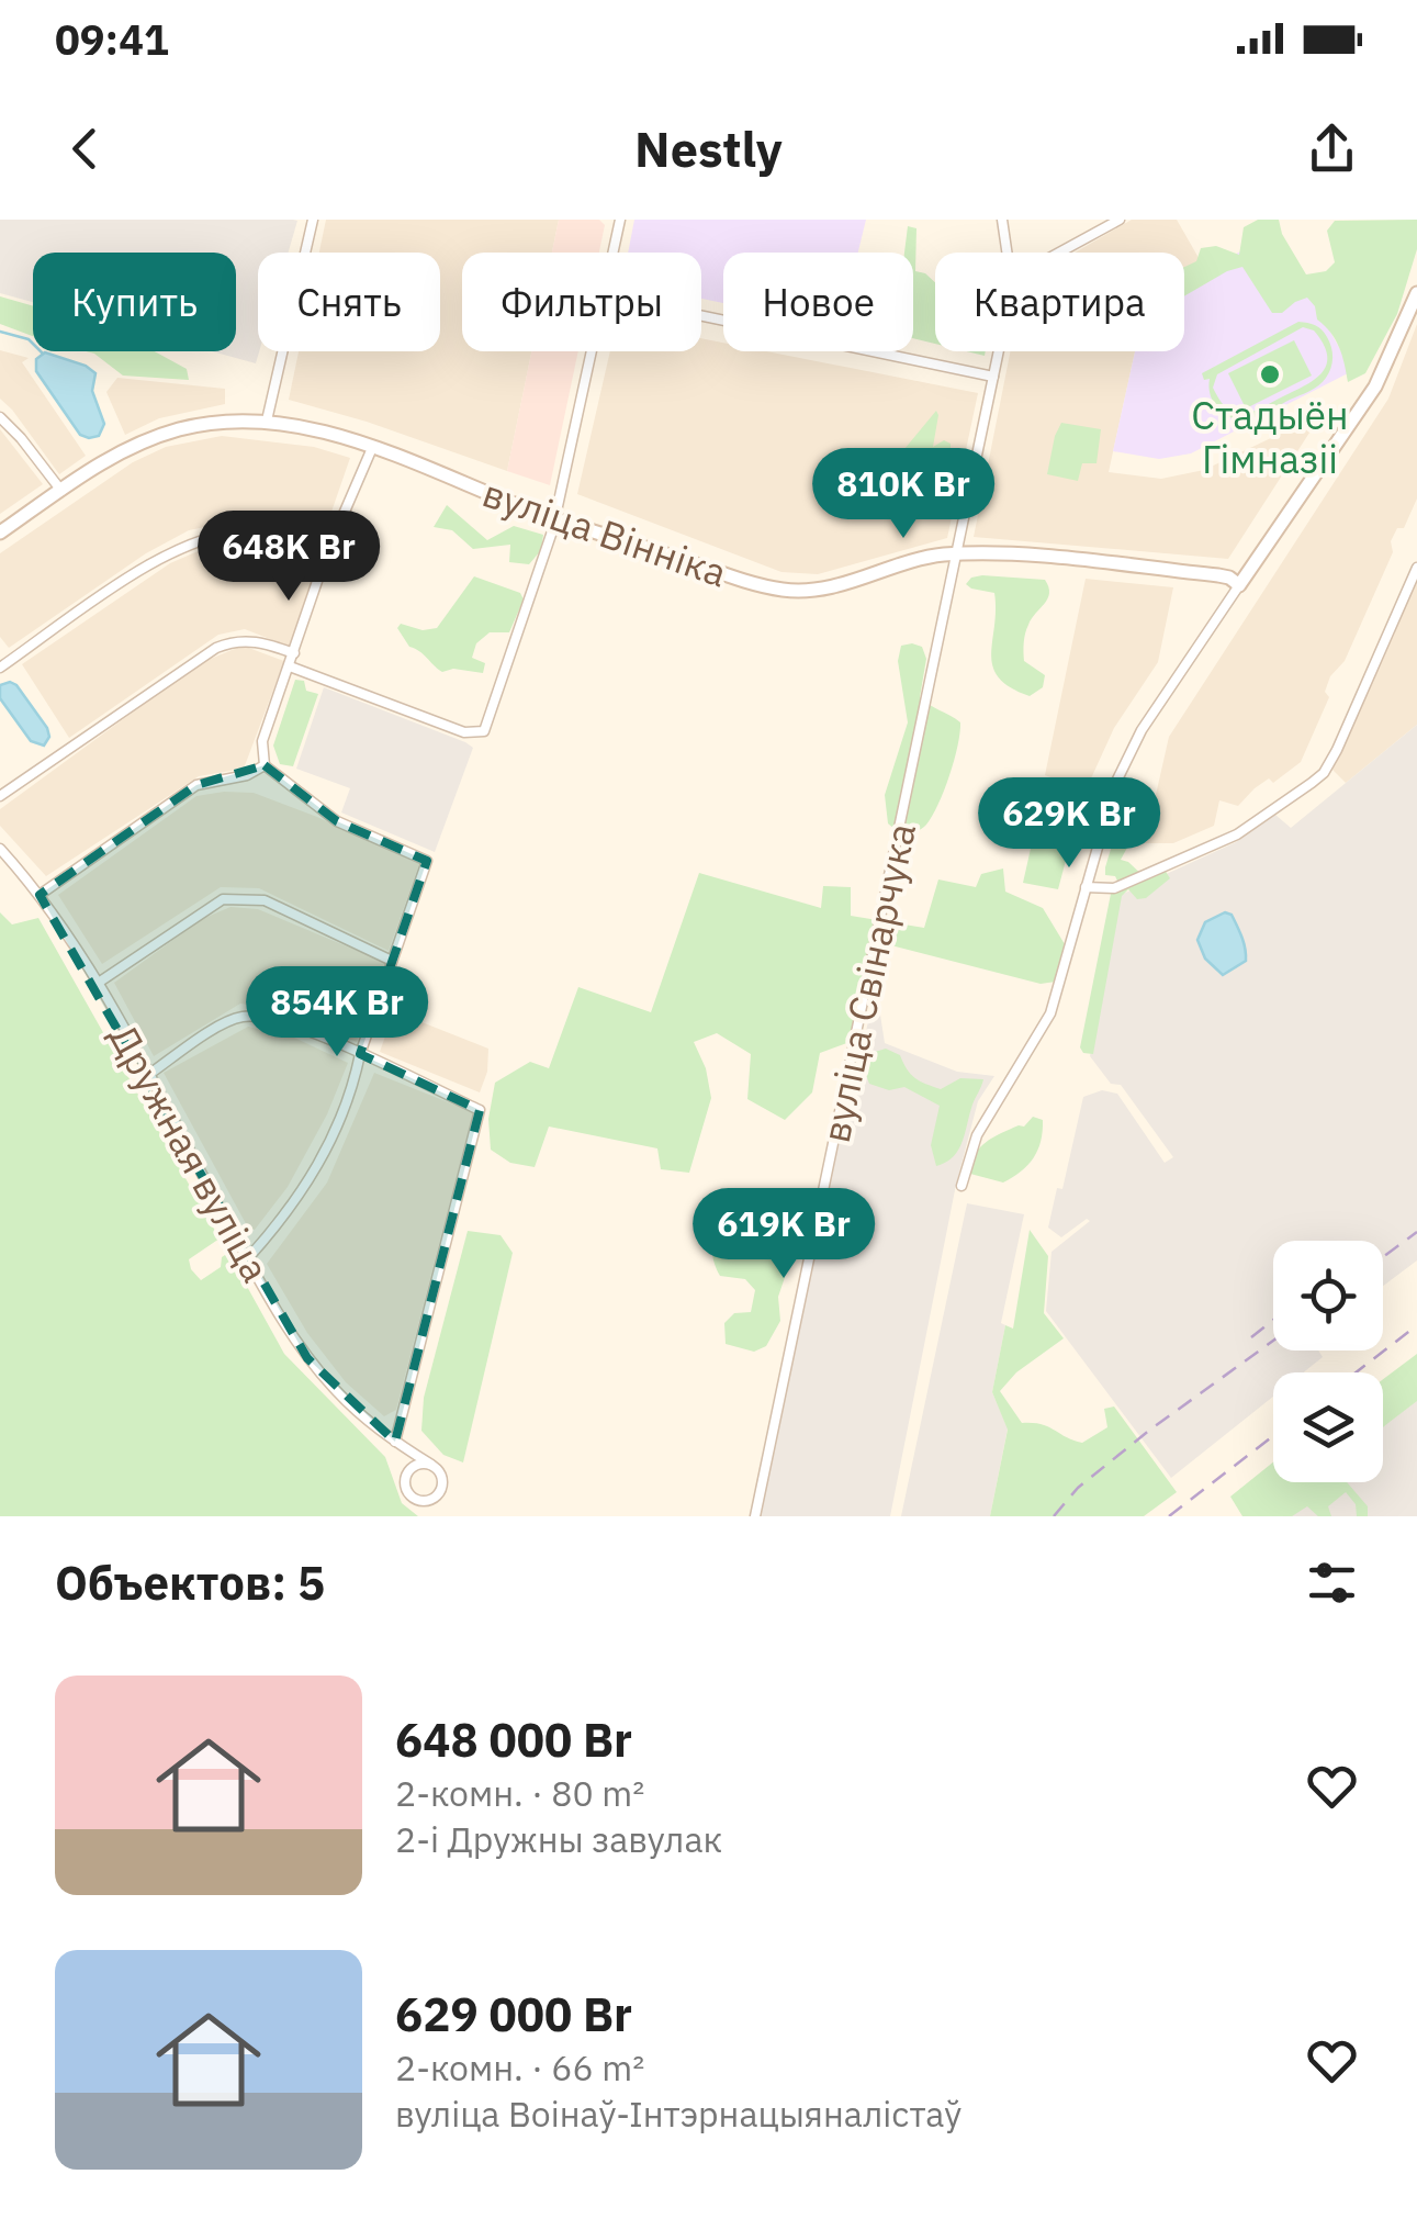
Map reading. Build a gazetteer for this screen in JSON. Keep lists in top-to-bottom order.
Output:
{
  "streets": {
    "street": ["вуліца Вінніка", "вуліца Свінарчука", "Дружная вуліца"]
  },
  "crossings": [
    ["вуліца Вінніка", "вуліца Свінарчука"]
  ],
  "places": ["Стадыён Гімназіі"],
  "page": {
    "status": "09:41",
    "header": "Nestly",
    "chip": [
      "Купить",
      "Снять",
      "Фильтры",
      "Новое",
      "Квартира"
    ],
    "price": [
      "810K Br",
      "648K Br",
      "629K Br",
      "854K Br",
      "619K Br"
    ],
    "heading": "Объектов: 5",
    "list": [
      {
        "name": "648 000 Br",
        "note": "2-комн. · 80 m² · 2-і Дружны завулак"
      },
      {
        "name": "629 000 Br",
        "note": "2-комн. · 66 m² · вуліца Воінаў-Інтэрнацыяналістаў"
      }
    ]
  }
}
